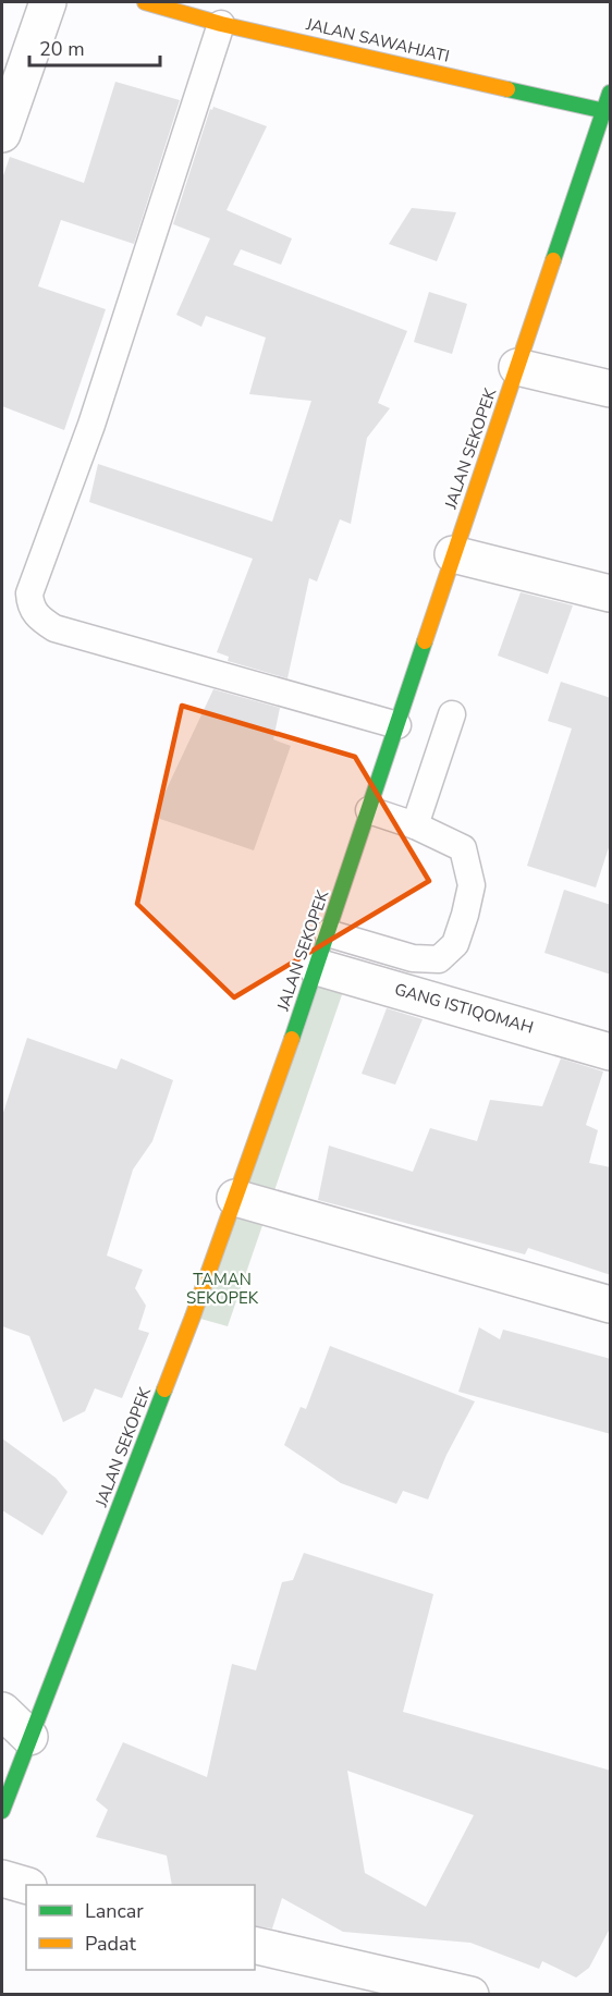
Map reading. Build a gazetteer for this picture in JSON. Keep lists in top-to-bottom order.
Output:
{
  "streets": {
    "street": ["JALAN SAWAHJATI", "JALAN SEKOPEK", "GANG ISTIQOMAH"]
  },
  "crossings": [
    ["JALAN SAWAHJATI", "JALAN SEKOPEK"],
    ["JALAN SEKOPEK", "GANG ISTIQOMAH"]
  ],
  "parks": ["TAMAN SEKOPEK"],
  "legend": ["Lancar", "Padat"],
  "scale_bar": "20 m"
}
